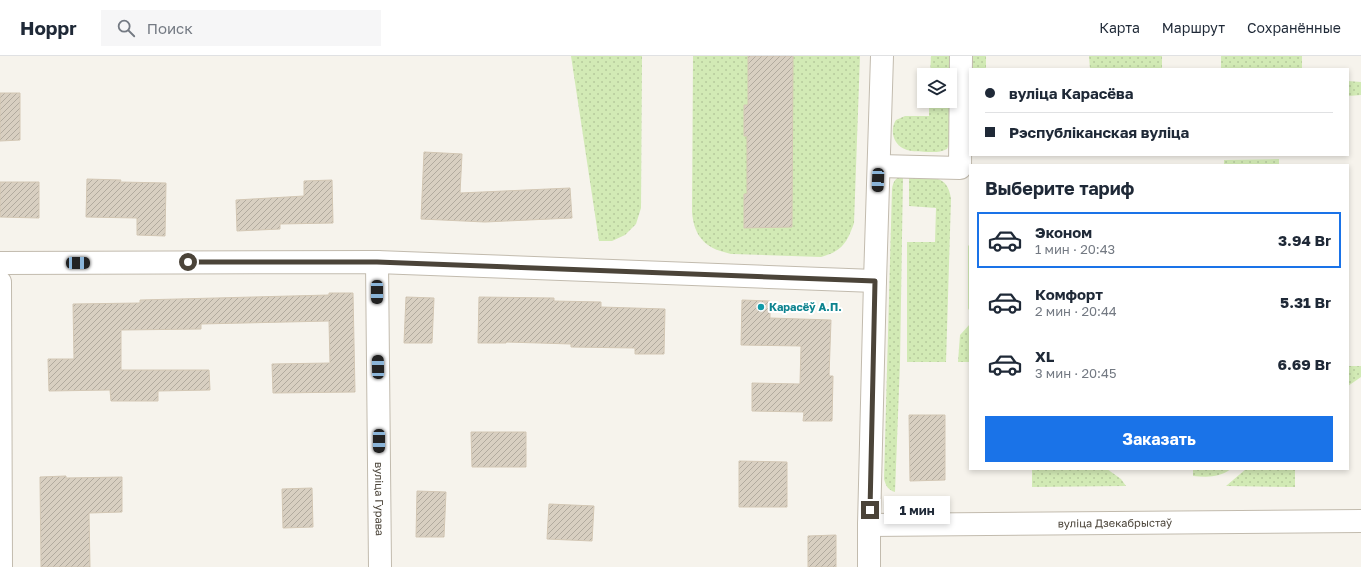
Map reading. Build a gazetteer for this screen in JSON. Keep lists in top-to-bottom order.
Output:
{
  "streets": {
    "street": ["вуліца Гурава", "вуліца Дзекабрыстаў"]
  },
  "places": ["Карасёў А.П."],
  "page": {
    "header": "Hoppr",
    "search": "Поиск",
    "nav": ["Карта", "Маршрут", "Сохранённые"],
    "banner": ["вуліца Карасёва", "Рэспубліканская вуліца"],
    "heading": "Выберите тариф",
    "list": [
      {
        "name": "Эконом",
        "note": "1 мин · 20:43",
        "value": "3.94 Br"
      },
      {
        "name": "Комфорт",
        "note": "2 мин · 20:44",
        "value": "5.31 Br"
      },
      {
        "name": "XL",
        "note": "3 мин · 20:45",
        "value": "6.69 Br"
      }
    ],
    "buttons": "Заказать",
    "bubble": "1 мин"
  }
}
